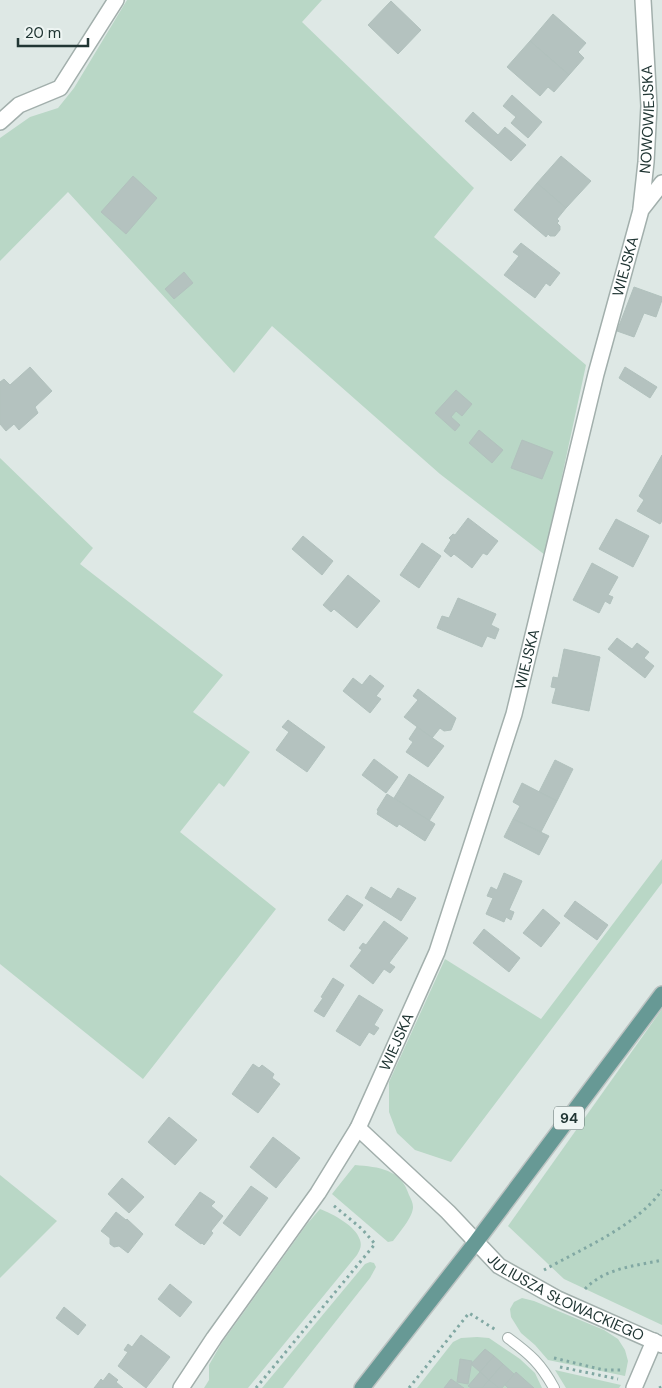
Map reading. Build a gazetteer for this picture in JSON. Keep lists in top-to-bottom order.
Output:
{
  "streets": {
    "main road": ["94"],
    "street": ["NOWOWIEJSKA", "WIEJSKA", "JULIUSZA SŁOWACKIEGO"]
  },
  "crossings": [
    ["NOWOWIEJSKA", "WIEJSKA"],
    ["WIEJSKA", "JULIUSZA SŁOWACKIEGO"],
    ["94", "JULIUSZA SŁOWACKIEGO"]
  ],
  "scale_bar": "20 m"
}
